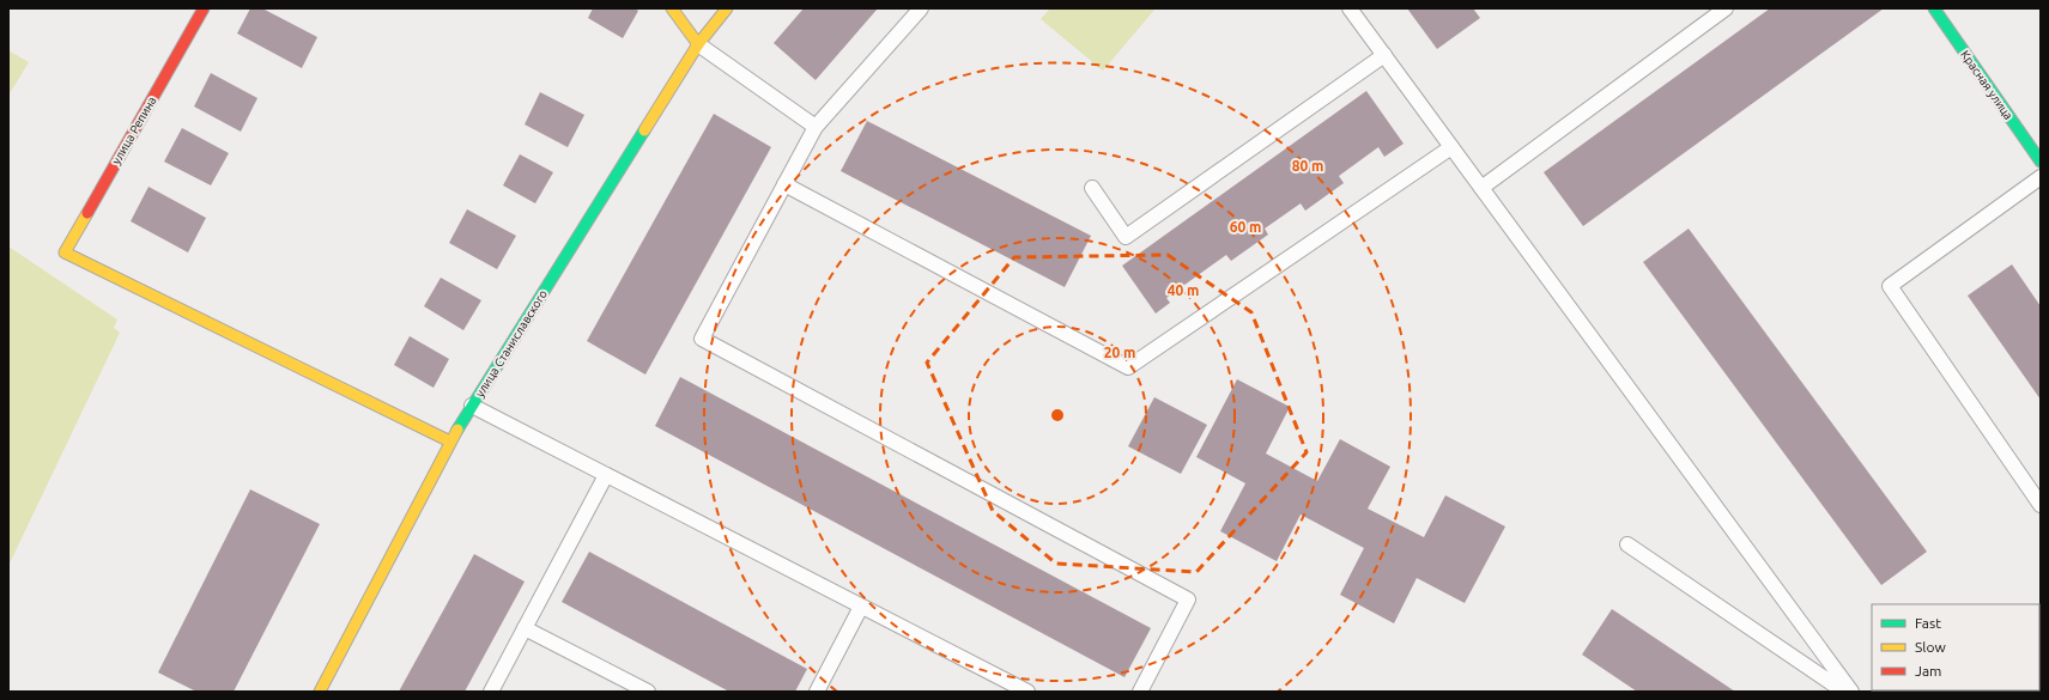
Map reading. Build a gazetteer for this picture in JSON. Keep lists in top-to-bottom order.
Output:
{
  "streets": {
    "street": ["Красная улица", "улица Репина", "улица Станиславского"]
  },
  "crossings": [
    ["улица Репина", "улица Станиславского"]
  ],
  "legend": ["Fast", "Slow", "Jam"],
  "rings": [
    "80 m",
    "60 m",
    "40 m",
    "20 m"
  ]
}
